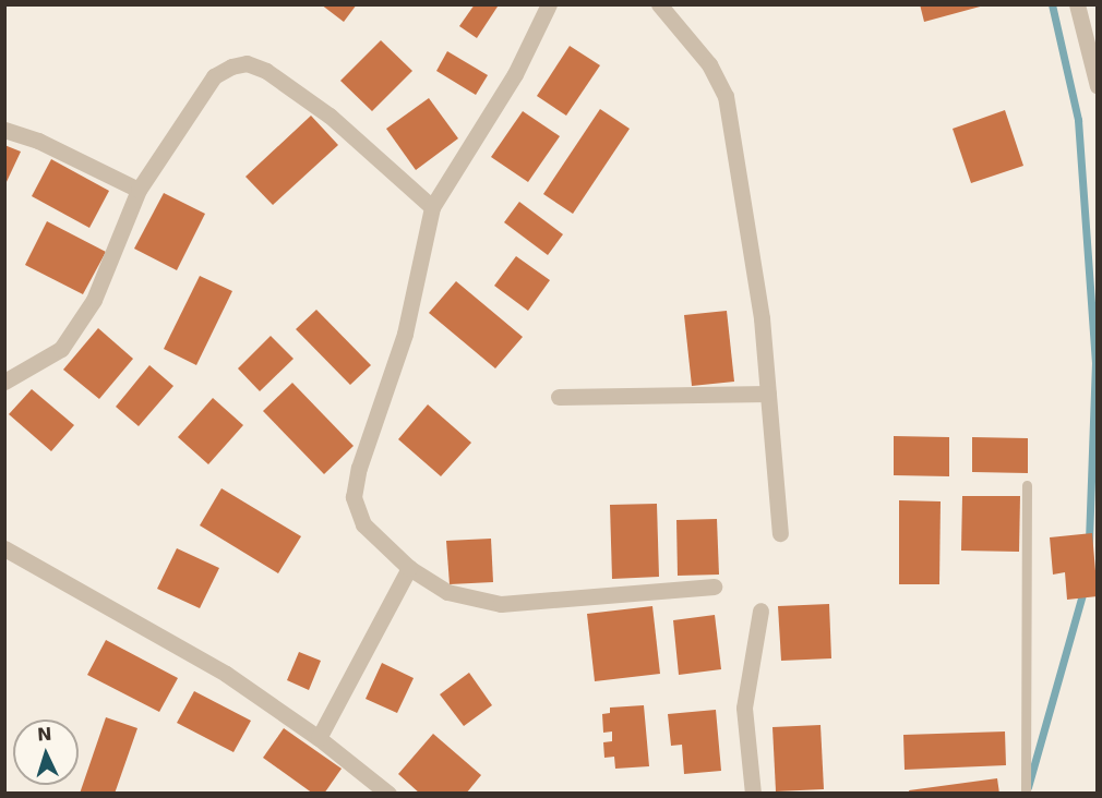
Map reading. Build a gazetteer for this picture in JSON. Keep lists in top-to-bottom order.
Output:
{
  "north": "top"
}
